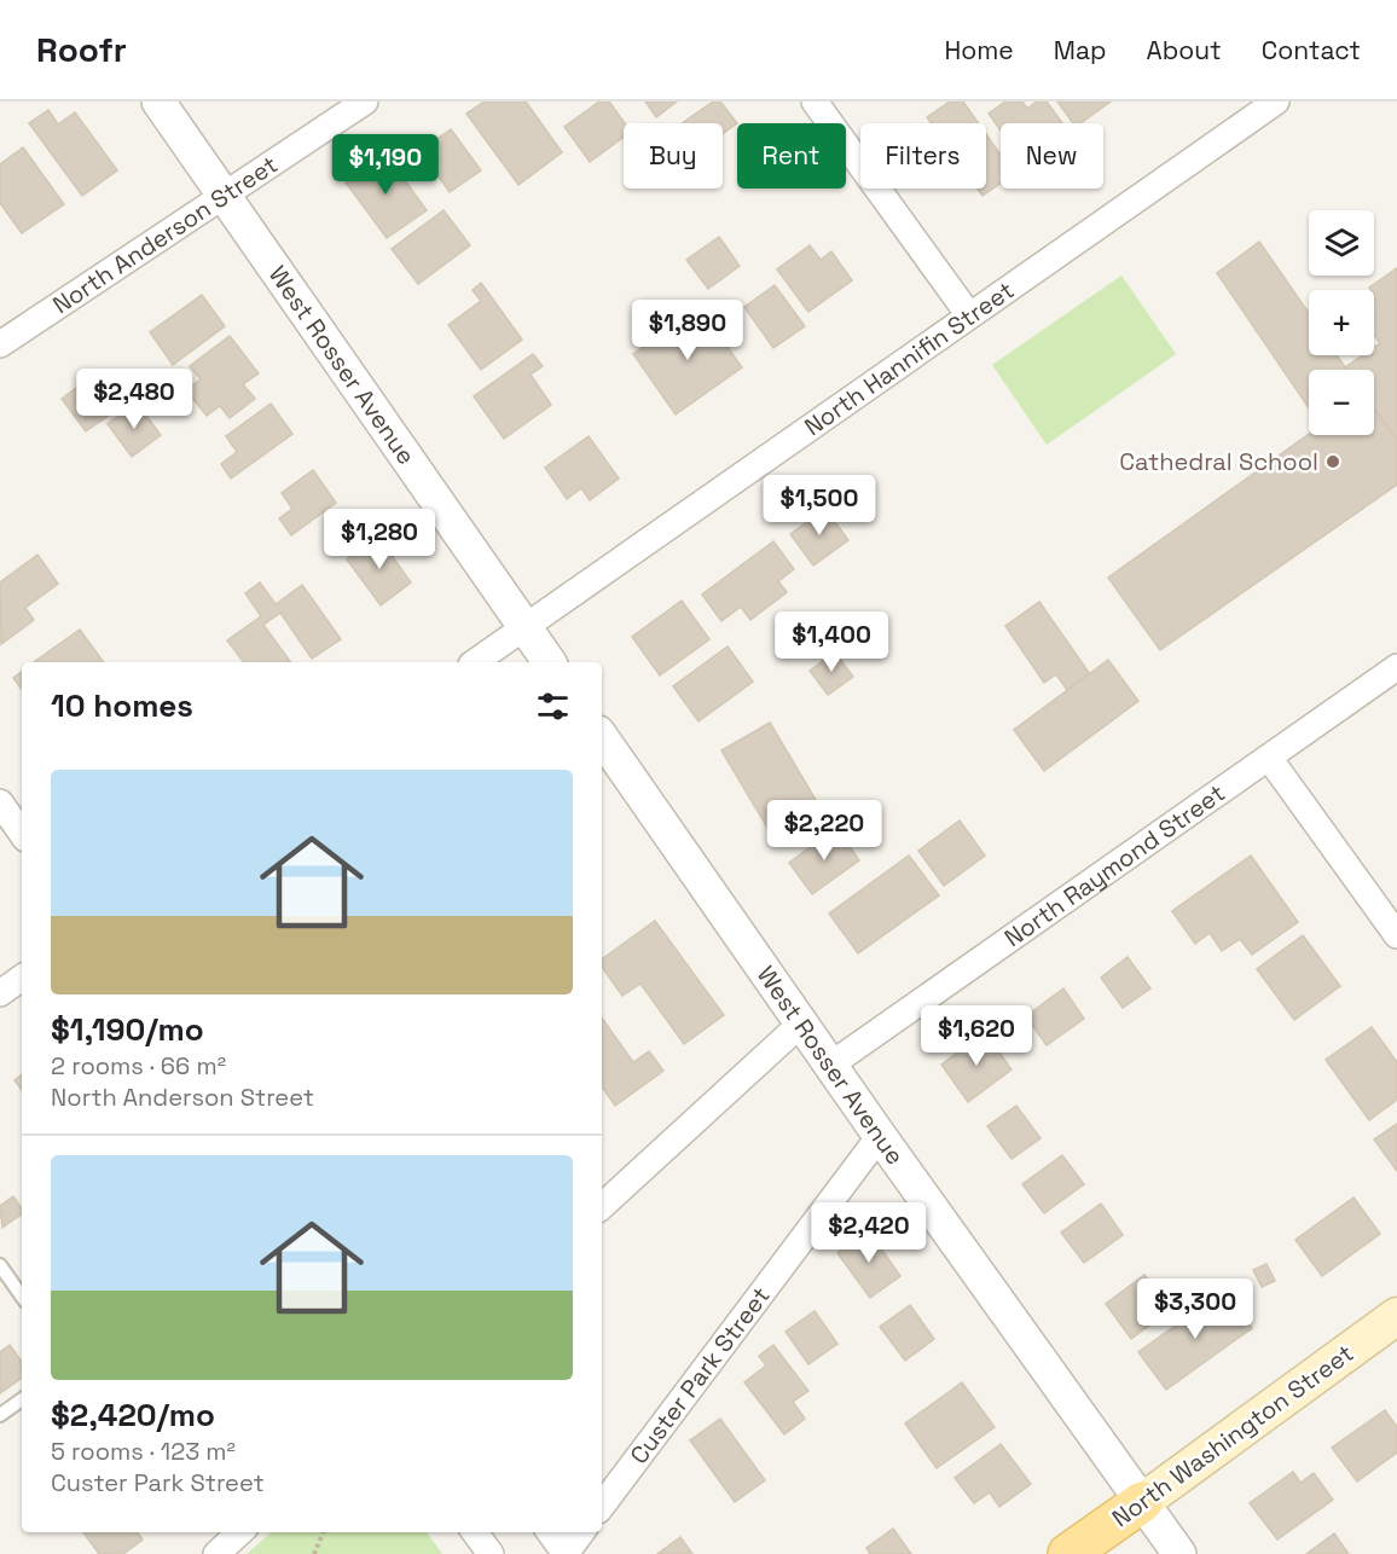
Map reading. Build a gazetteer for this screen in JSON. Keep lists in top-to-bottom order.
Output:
{
  "streets": {
    "main road": ["North Washington Street"],
    "street": [
      "North Anderson Street",
      "North Hannifin Street",
      "West Rosser Avenue",
      "North Raymond Street",
      "Custer Park Street"
    ]
  },
  "crossings": [
    ["North Anderson Street", "West Rosser Avenue"],
    ["North Hannifin Street", "West Rosser Avenue"],
    ["West Rosser Avenue", "North Raymond Street"],
    ["West Rosser Avenue", "Custer Park Street"],
    ["West Rosser Avenue", "North Washington Street"]
  ],
  "places": ["Cathedral School"],
  "page": {
    "header": "Roofr",
    "nav": [
      "Home",
      "Map",
      "About",
      "Contact"
    ],
    "chip": [
      "Buy",
      "Rent",
      "Filters",
      "New"
    ],
    "price": [
      "$1,190",
      "$1,890",
      "$2,480",
      "$1,500",
      "$1,280",
      "$1,400",
      "$2,220",
      "$1,620",
      "$2,420",
      "$3,300"
    ],
    "map_buttons": ["+", "−"],
    "heading": "10 homes",
    "list": [
      {
        "name": "$1,190/mo",
        "note": "2 rooms · 66 m² · North Anderson Street"
      },
      {
        "name": "$2,420/mo",
        "note": "5 rooms · 123 m² · Custer Park Street"
      }
    ]
  }
}
